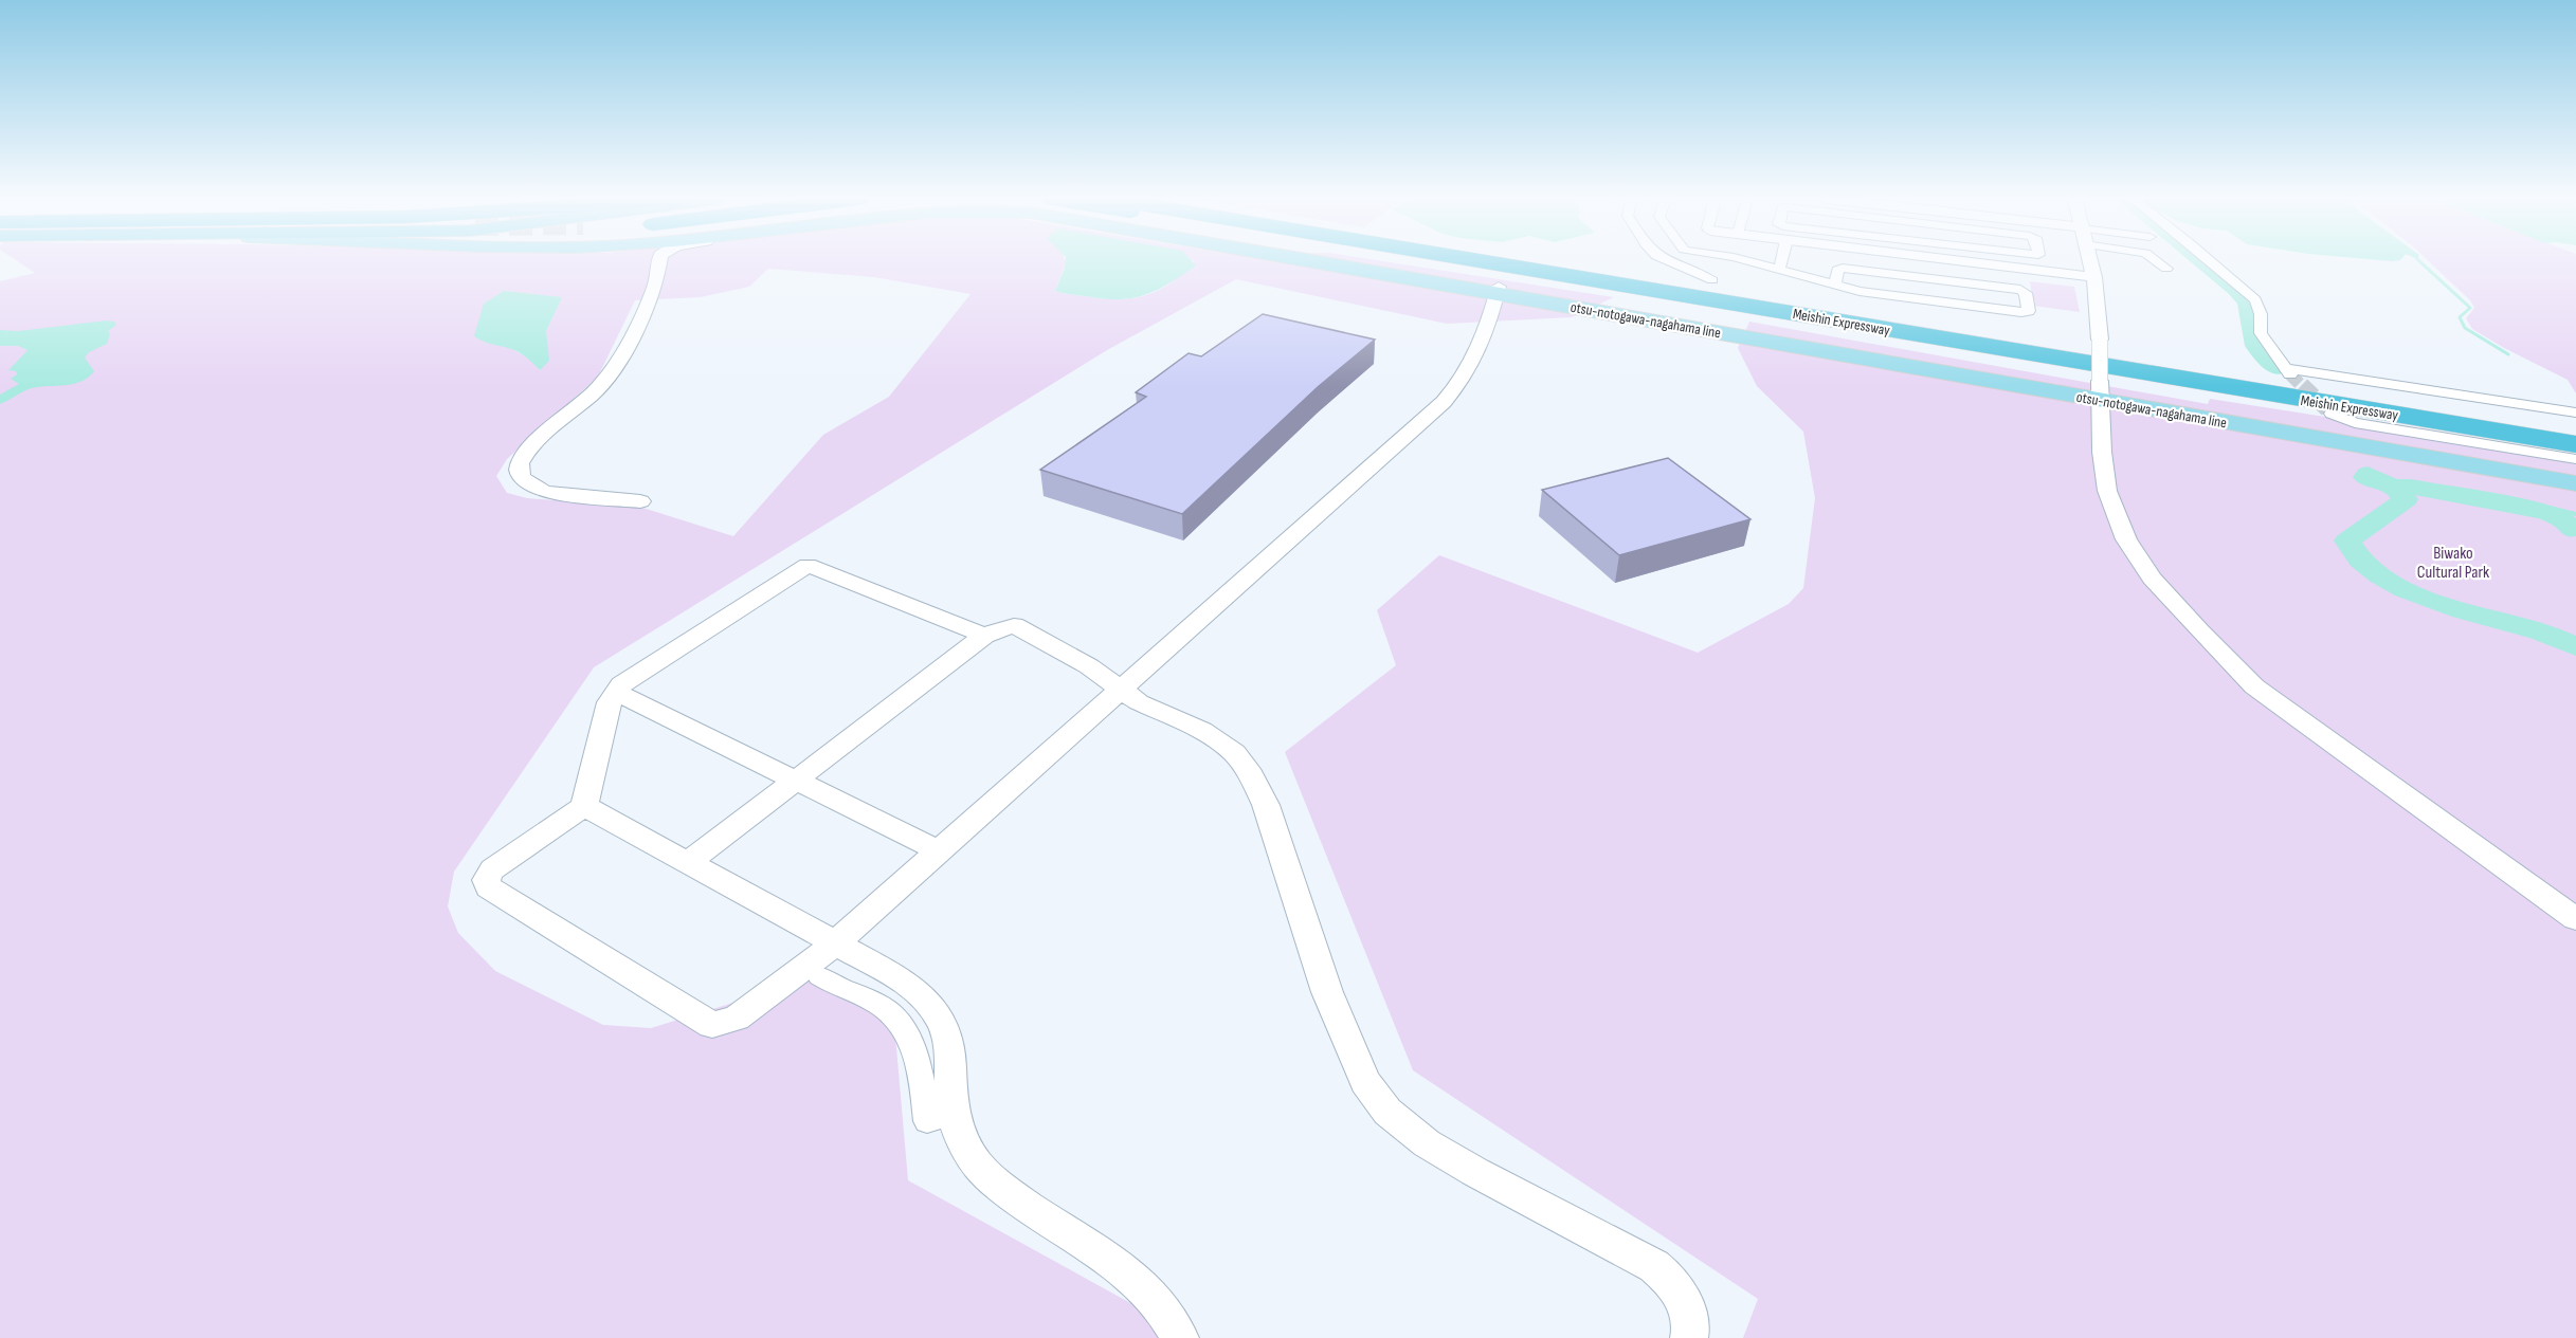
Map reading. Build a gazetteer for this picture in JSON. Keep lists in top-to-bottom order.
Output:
{
  "streets": {
    "highway": ["Meishin Expressway"],
    "main road": ["otsu-notogawa-nagahama line"]
  },
  "parks": ["Biwako Cultural Park"]
}
